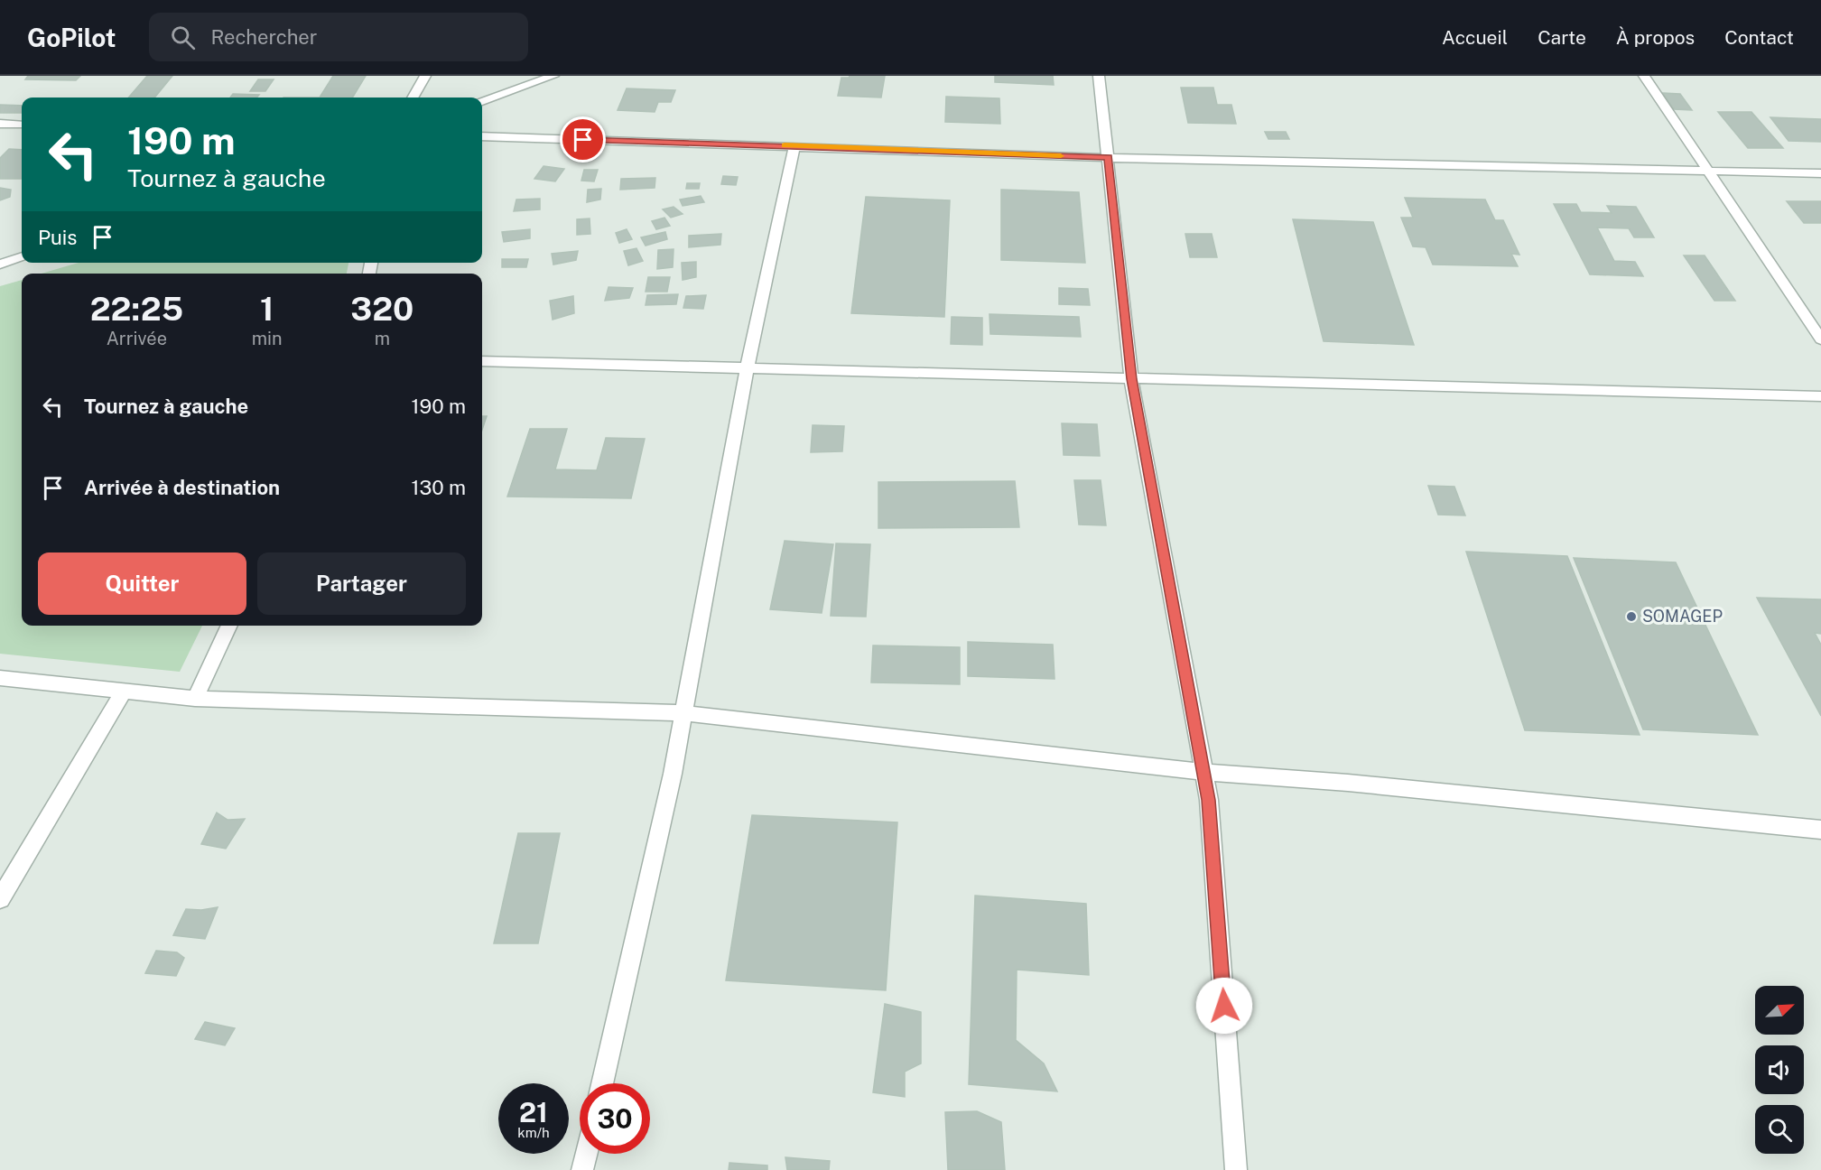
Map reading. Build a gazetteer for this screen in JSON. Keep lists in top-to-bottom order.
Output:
{
  "places": ["SOMAGEP"],
  "north": "top right",
  "page": {
    "header": "GoPilot",
    "search": "Rechercher",
    "nav": [
      "Accueil",
      "Carte",
      "À propos",
      "Contact"
    ],
    "turn": ["190 m", "Tournez à gauche"],
    "then": "Puis",
    "eta": [
      "22:25",
      "Arrivée",
      "1",
      "min",
      "320",
      "m"
    ],
    "list": [
      {
        "name": "Tournez à gauche",
        "value": "190 m"
      },
      {
        "name": "Arrivée à destination",
        "value": "130 m"
      }
    ],
    "buttons": ["Quitter", "Partager"],
    "speed": "21 km/h",
    "limit": "30"
  }
}
